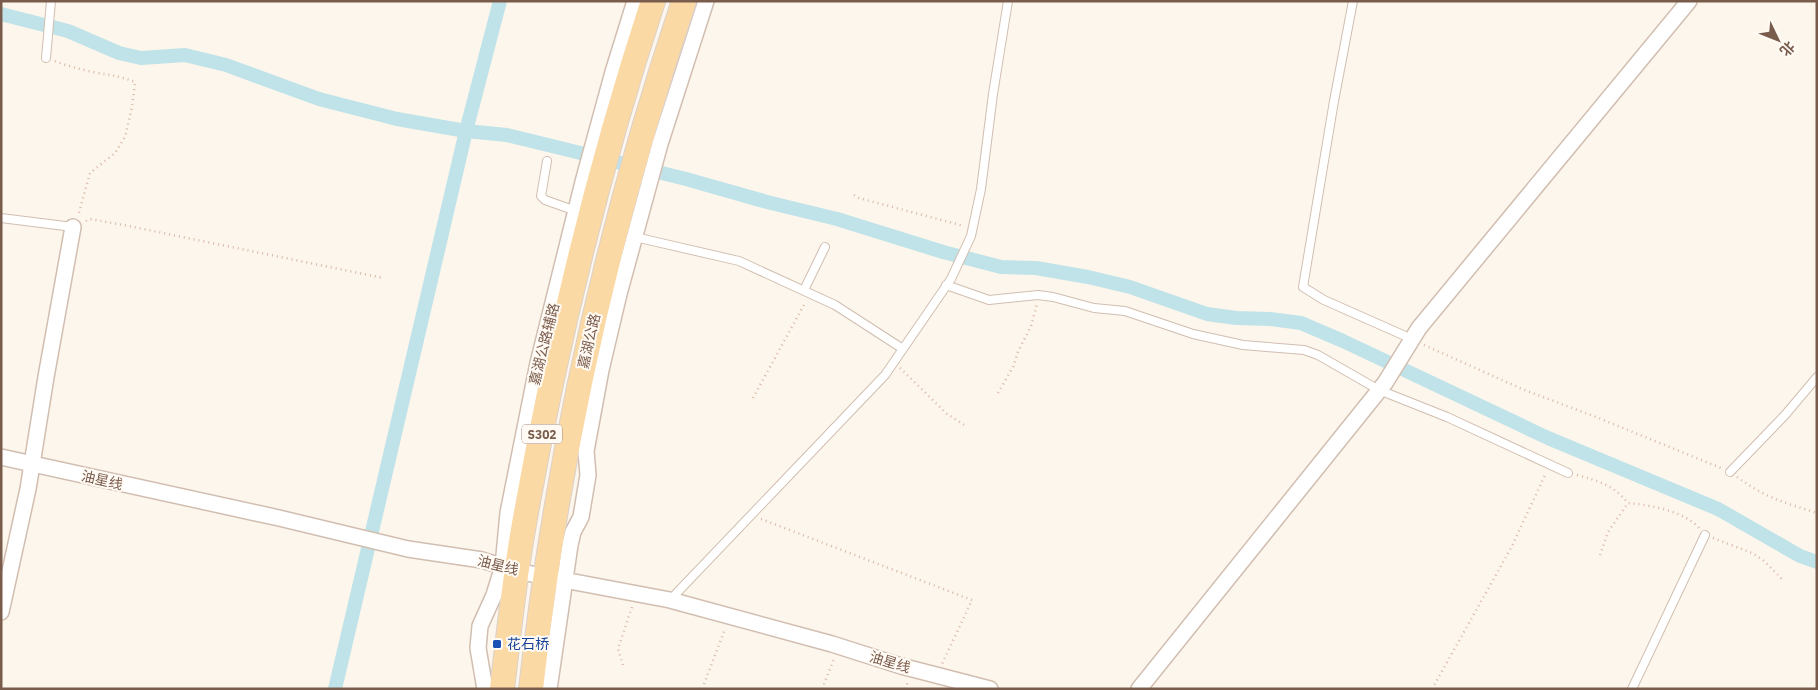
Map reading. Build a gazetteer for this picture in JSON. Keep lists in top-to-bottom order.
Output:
{
  "streets": {
    "main road": ["嘉湖公路", "S302"],
    "street": ["嘉湖公路辅路", "油星线"]
  },
  "crossings": [
    ["嘉湖公路", "嘉湖公路辅路"],
    ["嘉湖公路", "油星线"],
    ["嘉湖公路辅路", "油星线"]
  ],
  "places": {
    "transit": ["花石桥"]
  },
  "north": "bottom right"
}
